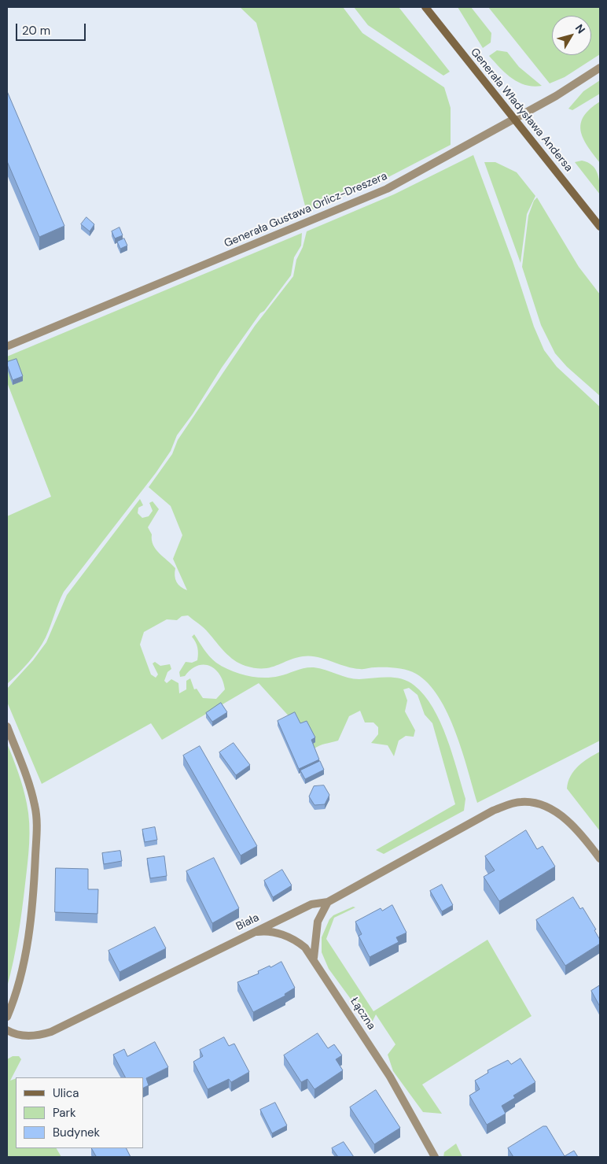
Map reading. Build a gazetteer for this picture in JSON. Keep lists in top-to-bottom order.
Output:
{
  "streets": {
    "main road": ["Generała Władysława Andersa"],
    "street": ["Generała Gustawa Orlicz-Dreszera", "Biała", "Łączna"]
  },
  "crossings": [
    ["Generała Władysława Andersa", "Generała Gustawa Orlicz-Dreszera"],
    ["Biała", "Łączna"]
  ],
  "legend": ["Ulica", "Park", "Budynek"],
  "scale_bar": "20 m",
  "north": "top right"
}
